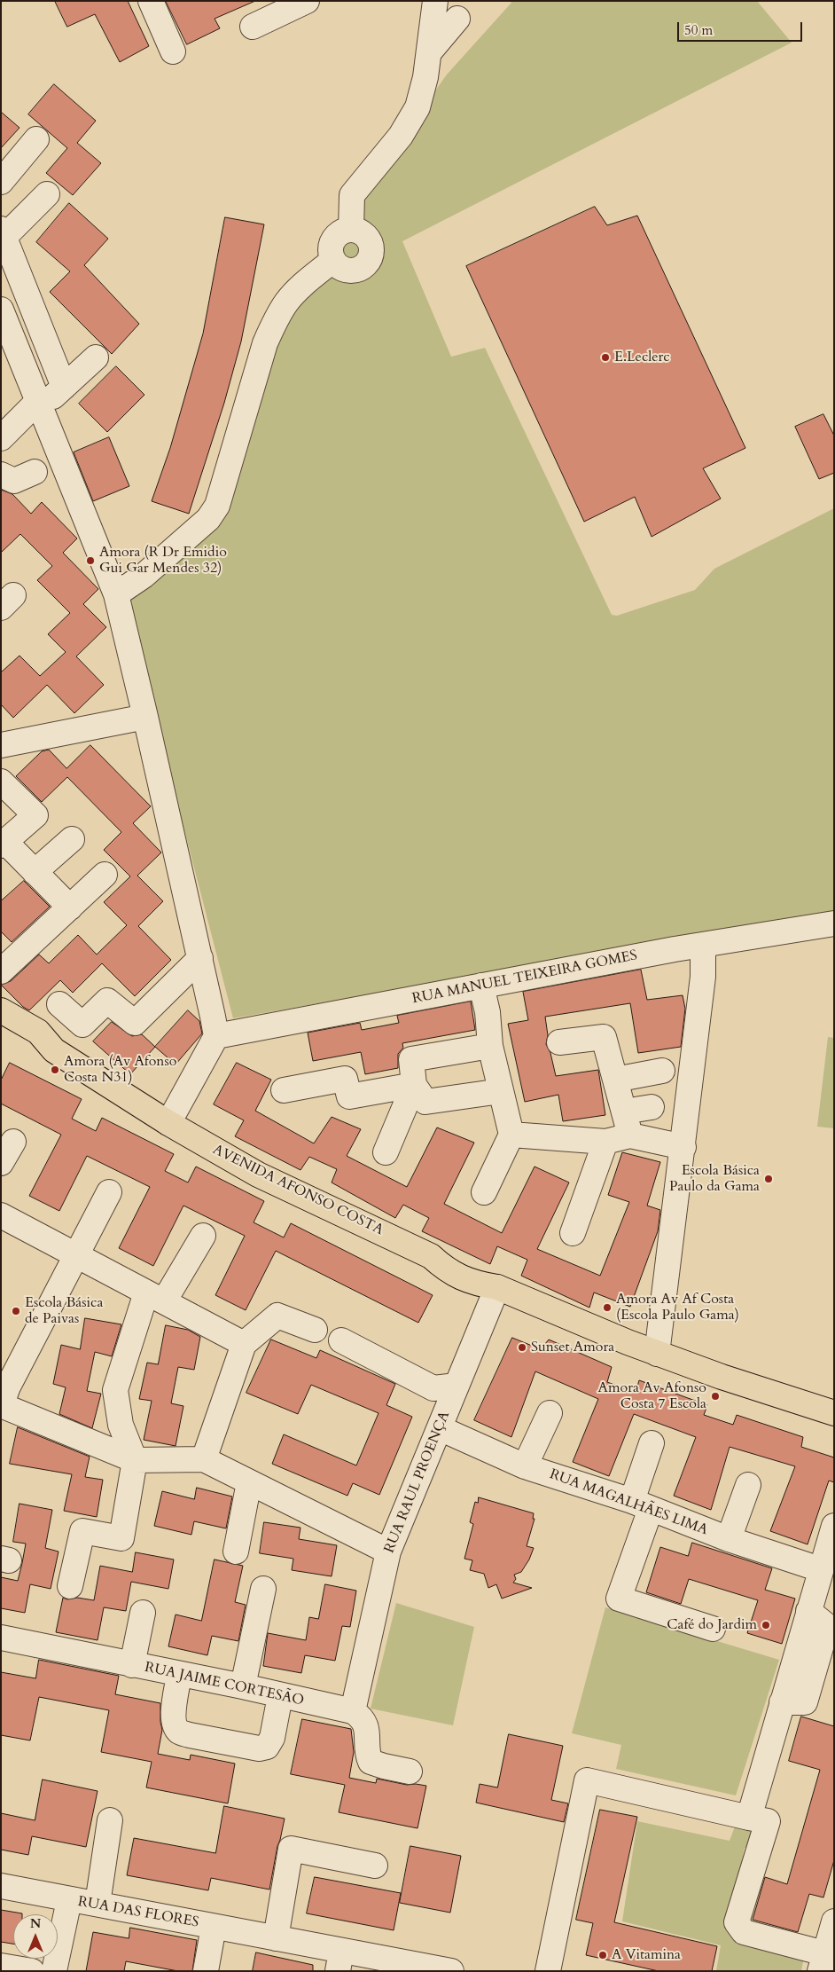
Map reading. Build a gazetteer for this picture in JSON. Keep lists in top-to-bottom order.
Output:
{
  "streets": {
    "main road": ["AVENIDA AFONSO COSTA"],
    "street": [
      "RUA MANUEL TEIXEIRA GOMES",
      "RUA RAUL PROENÇA",
      "RUA MAGALHÃES LIMA",
      "RUA JAIME CORTESÃO",
      "RUA DAS FLORES"
    ]
  },
  "crossings": [
    ["AVENIDA AFONSO COSTA", "RUA RAUL PROENÇA"],
    ["RUA RAUL PROENÇA", "RUA MAGALHÃES LIMA"],
    ["RUA RAUL PROENÇA", "RUA JAIME CORTESÃO"]
  ],
  "places": [
    "E.Leclerc",
    "Amora (R Dr Emidio Gui Gar Mendes 32)",
    "Amora (Av Afonso Costa N31)",
    "Escola Básica Paulo da Gama",
    "Amora Av Af Costa (Escola Paulo Gama)",
    "Escola Básica de Paivas",
    "Sunset Amora",
    "Amora Av Afonso Costa 7 Escola",
    "Café do Jardim",
    "A Vitamina"
  ],
  "scale_bar": "50 m",
  "north": "top"
}
